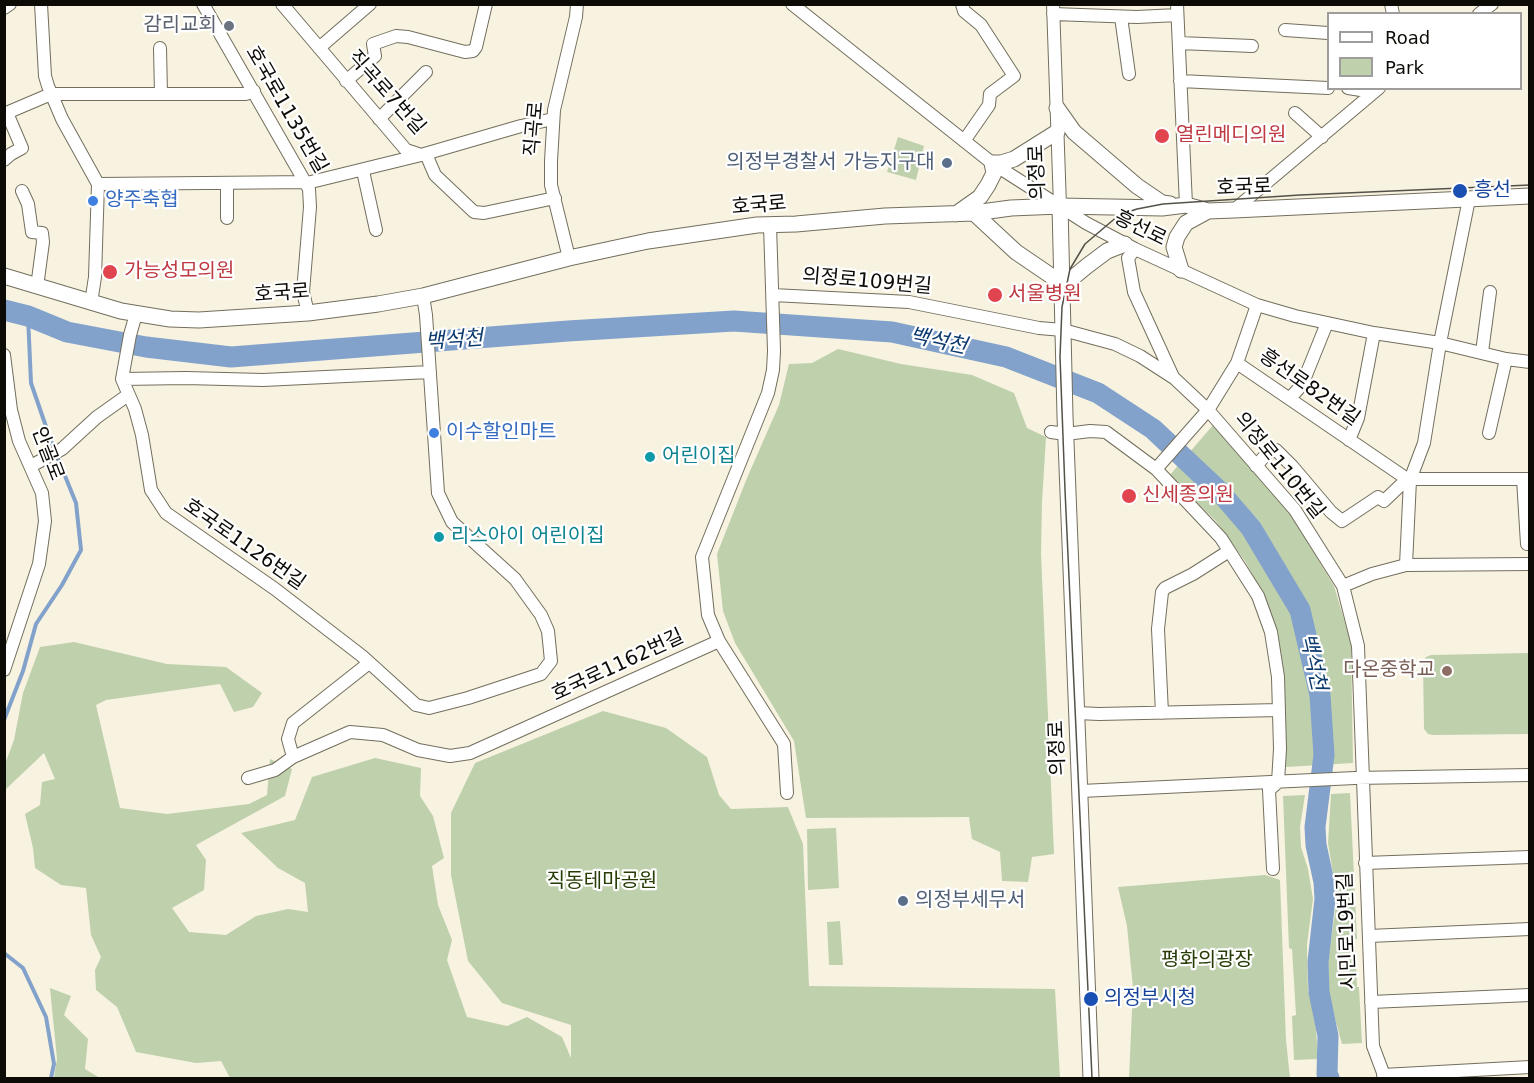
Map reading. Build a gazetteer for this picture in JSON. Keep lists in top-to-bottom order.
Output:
{
  "streets": {
    "street": [
      "직곡로7번길",
      "호국로1135번길",
      "직곡로",
      "의정로",
      "호국로",
      "흥선로",
      "의정로109번길",
      "흥선로82번길",
      "안골로",
      "의정로110번길",
      "호국로1126번길",
      "호국로1162번길",
      "시민로19번길"
    ]
  },
  "crossings": [
    ["직곡로7번길", "직곡로"],
    ["호국로1135번길", "호국로"],
    ["직곡로", "호국로"],
    ["의정로", "호국로"],
    ["의정로", "흥선로"],
    ["의정로", "의정로109번길"],
    ["의정로", "의정로110번길"],
    ["호국로", "흥선로"],
    ["흥선로", "흥선로82번길"],
    ["의정로109번길", "의정로110번길"],
    ["의정로110번길", "시민로19번길"]
  ],
  "water": ["백석천"],
  "parks": ["직동테마공원", "평화의광장"],
  "places": [
    "감리교회",
    "열린메디의원",
    "의정부경찰서 가능지구대",
    "흥선",
    "양주축협",
    "가능성모의원",
    "서울병원",
    "이수할인마트",
    "어린이집",
    "신세종의원",
    "리스아이 어린이집",
    "다온중학교",
    "의정부세무서",
    "의정부시청"
  ],
  "legend": ["Road", "Park"]
}
